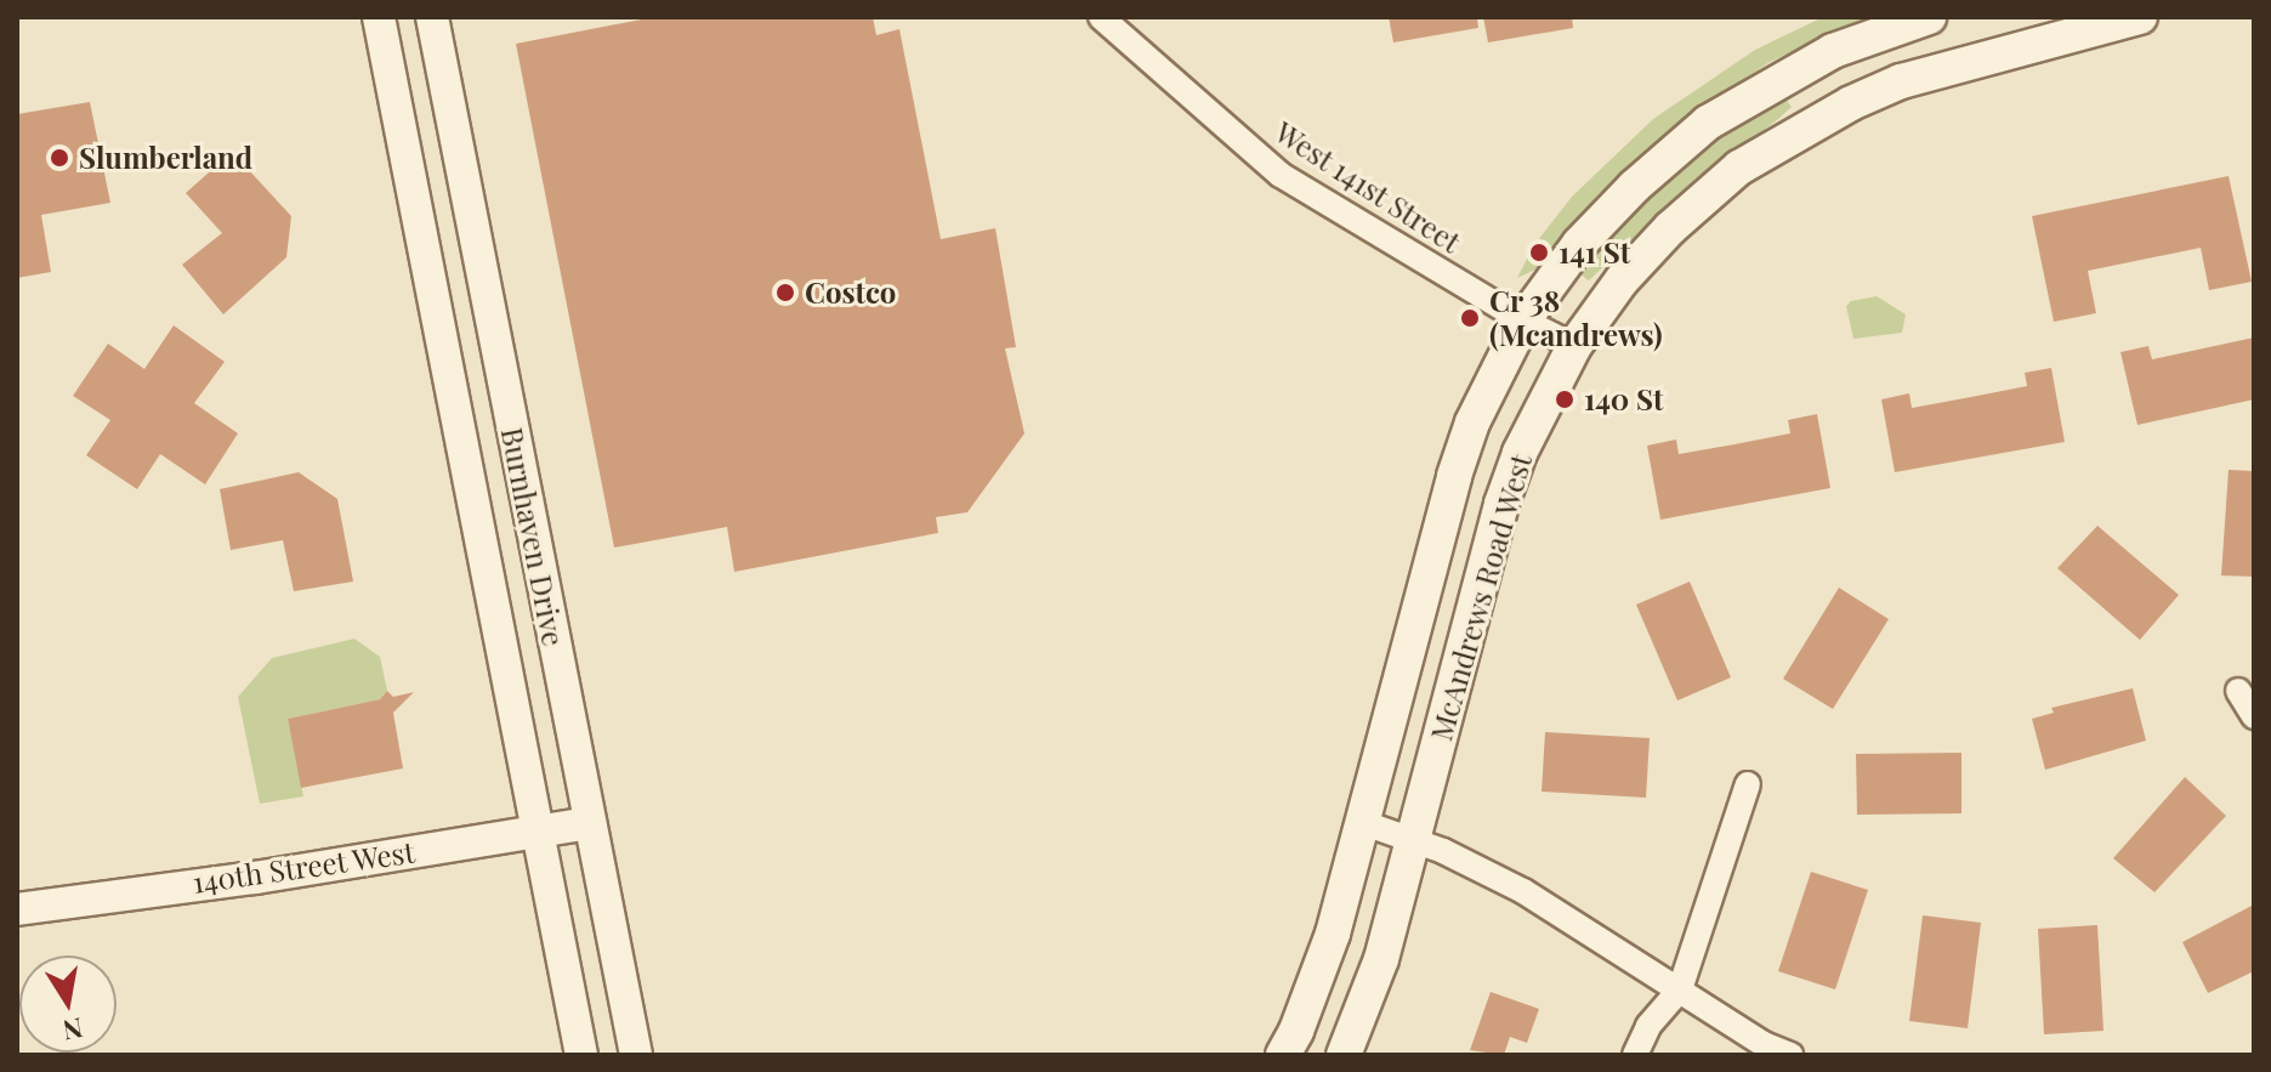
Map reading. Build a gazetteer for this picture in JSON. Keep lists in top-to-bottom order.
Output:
{
  "streets": {
    "main road": ["McAndrews Road West"],
    "street": ["West 141st Street", "Burnhaven Drive", "140th Street West"]
  },
  "crossings": [
    ["West 141st Street", "McAndrews Road West"],
    ["Burnhaven Drive", "140th Street West"]
  ],
  "places": [
    "Slumberland",
    "141 St",
    "Costco",
    "Cr 38 (Mcandrews)",
    "140 St"
  ],
  "north": "bottom"
}
